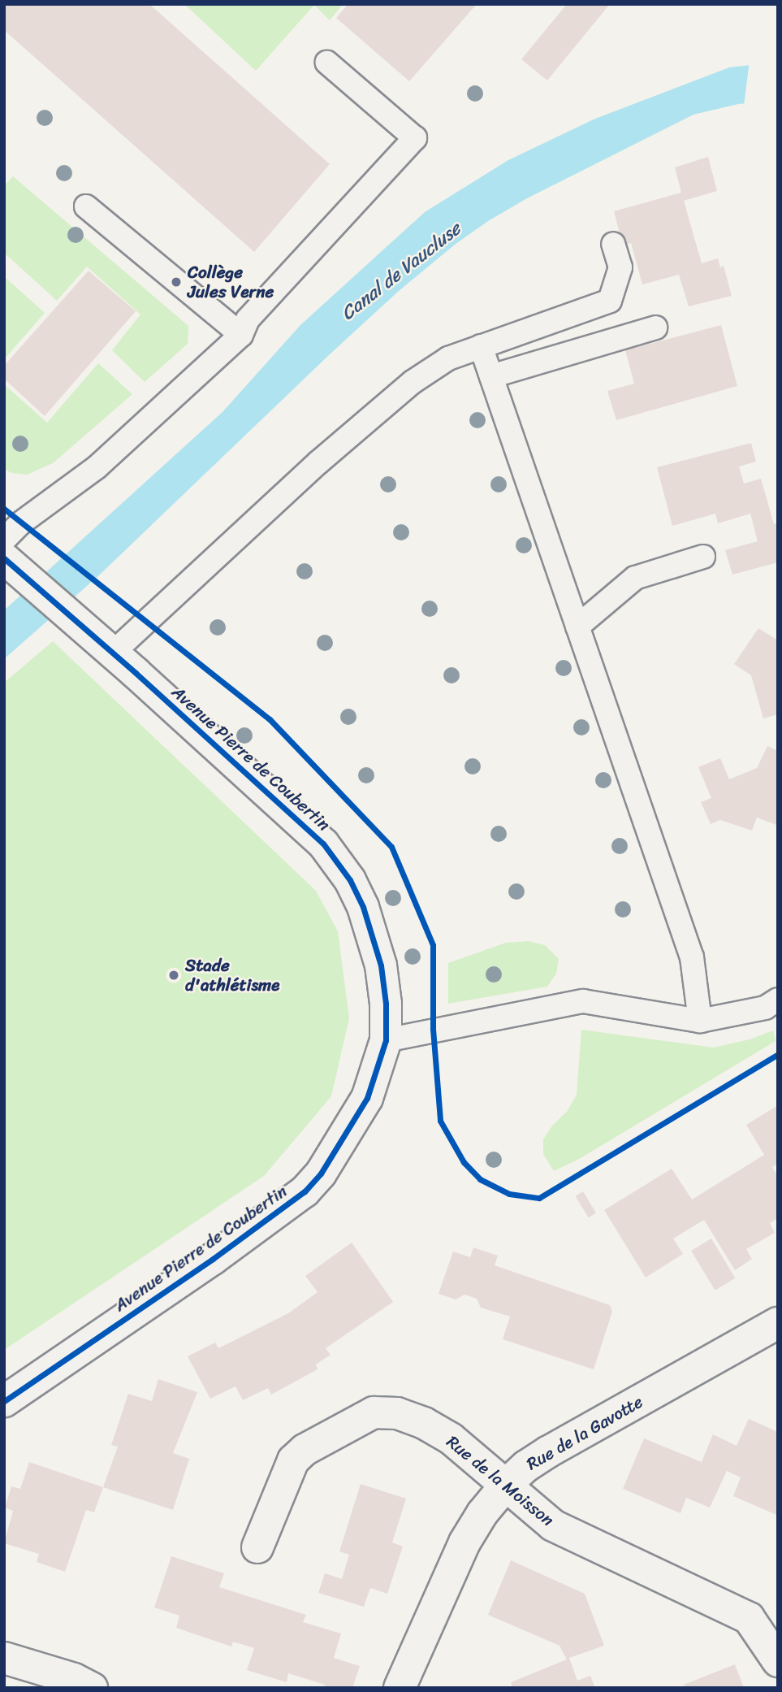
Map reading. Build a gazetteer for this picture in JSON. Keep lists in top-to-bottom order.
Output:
{
  "streets": {
    "street": ["Avenue Pierre de Coubertin", "Rue de la Gavotte", "Rue de la Moisson"]
  },
  "crossings": [
    ["Rue de la Gavotte", "Rue de la Moisson"]
  ],
  "water": ["Canal de Vaucluse"],
  "places": ["Collège Jules Verne", "Stade d'athlétisme"]
}
